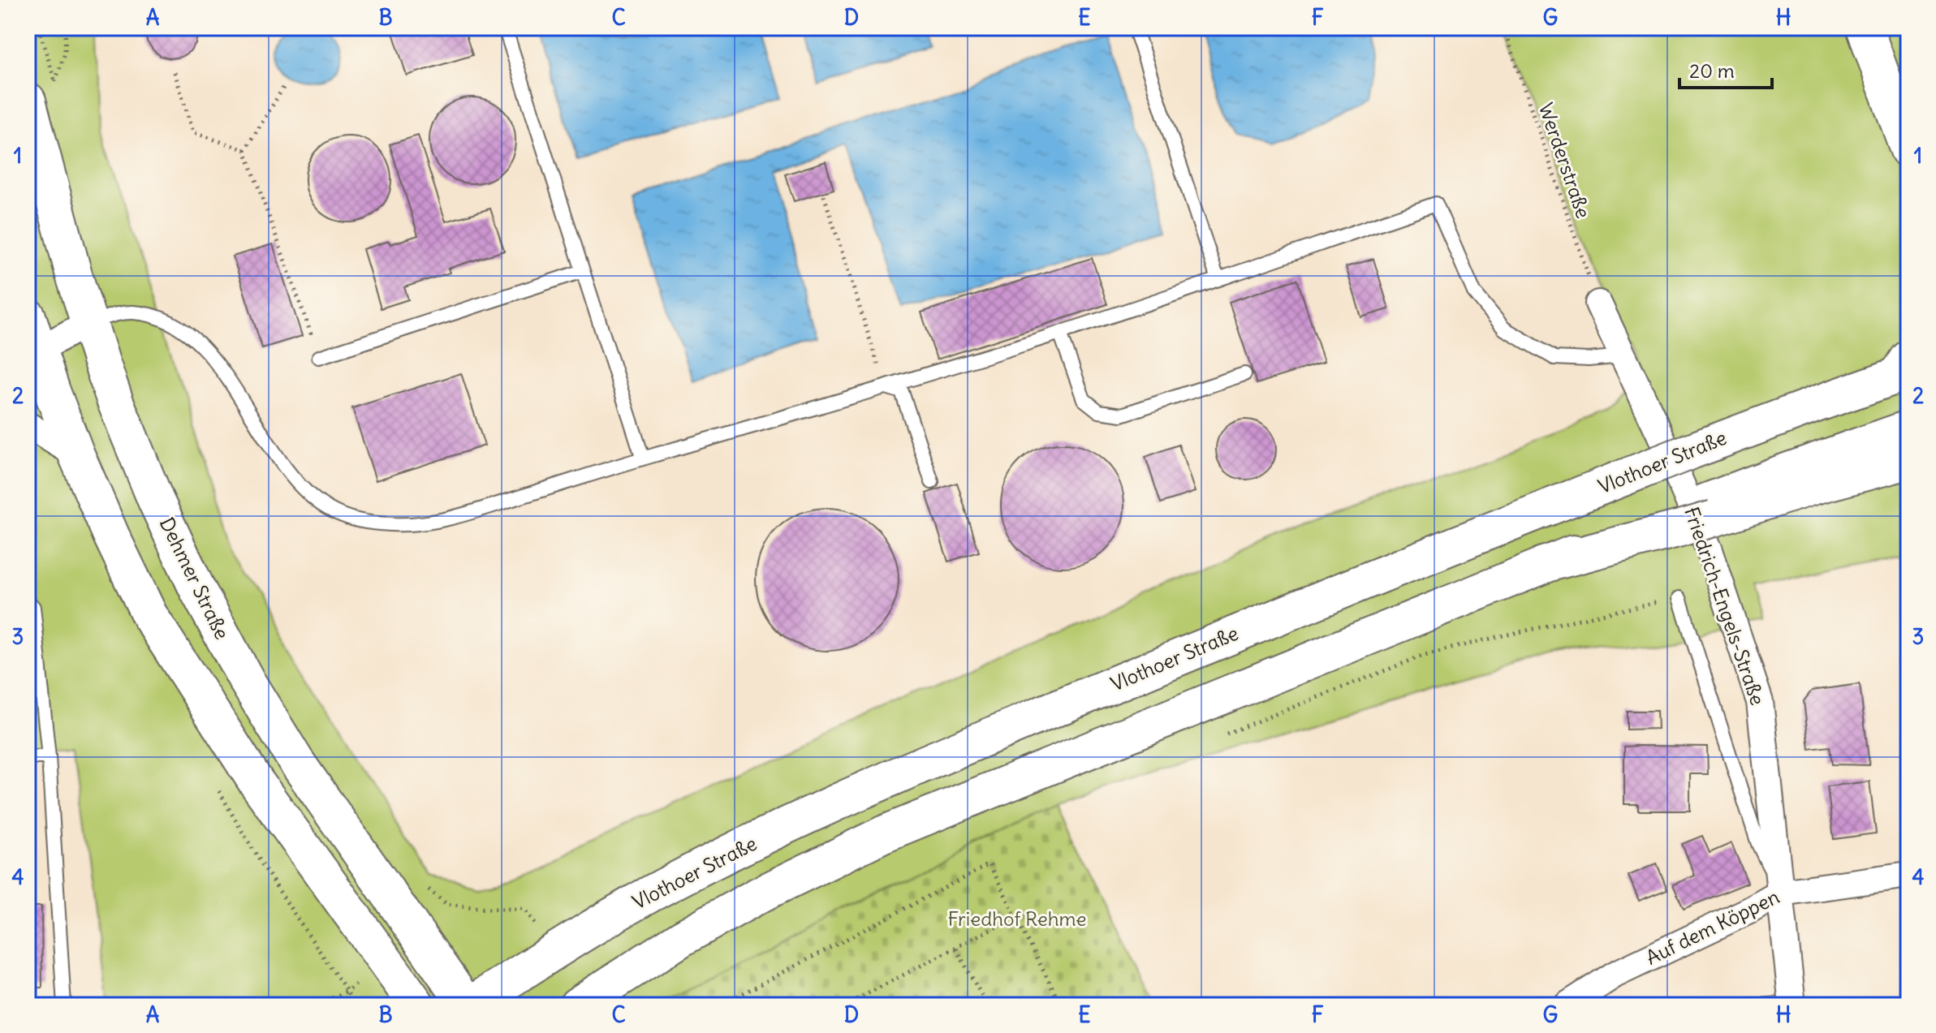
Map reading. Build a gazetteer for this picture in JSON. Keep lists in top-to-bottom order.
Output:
{
  "streets": {
    "main road": ["Vlothoer Straße", "Dehmer Straße"],
    "street": ["Friedrich-Engels-Straße", "Auf dem Köppen"],
    "path": ["Werderstraße"]
  },
  "crossings": [
    ["Werderstraße", "Friedrich-Engels-Straße"],
    ["Vlothoer Straße", "Dehmer Straße"],
    ["Friedrich-Engels-Straße", "Auf dem Köppen"]
  ],
  "parks": ["Friedhof Rehme"],
  "scale_bar": "20 m",
  "grid": {
    "columns": [
      "A",
      "B",
      "C",
      "D",
      "E",
      "F",
      "G",
      "H"
    ],
    "rows": [
      "1",
      "2",
      "3",
      "4"
    ]
  }
}
